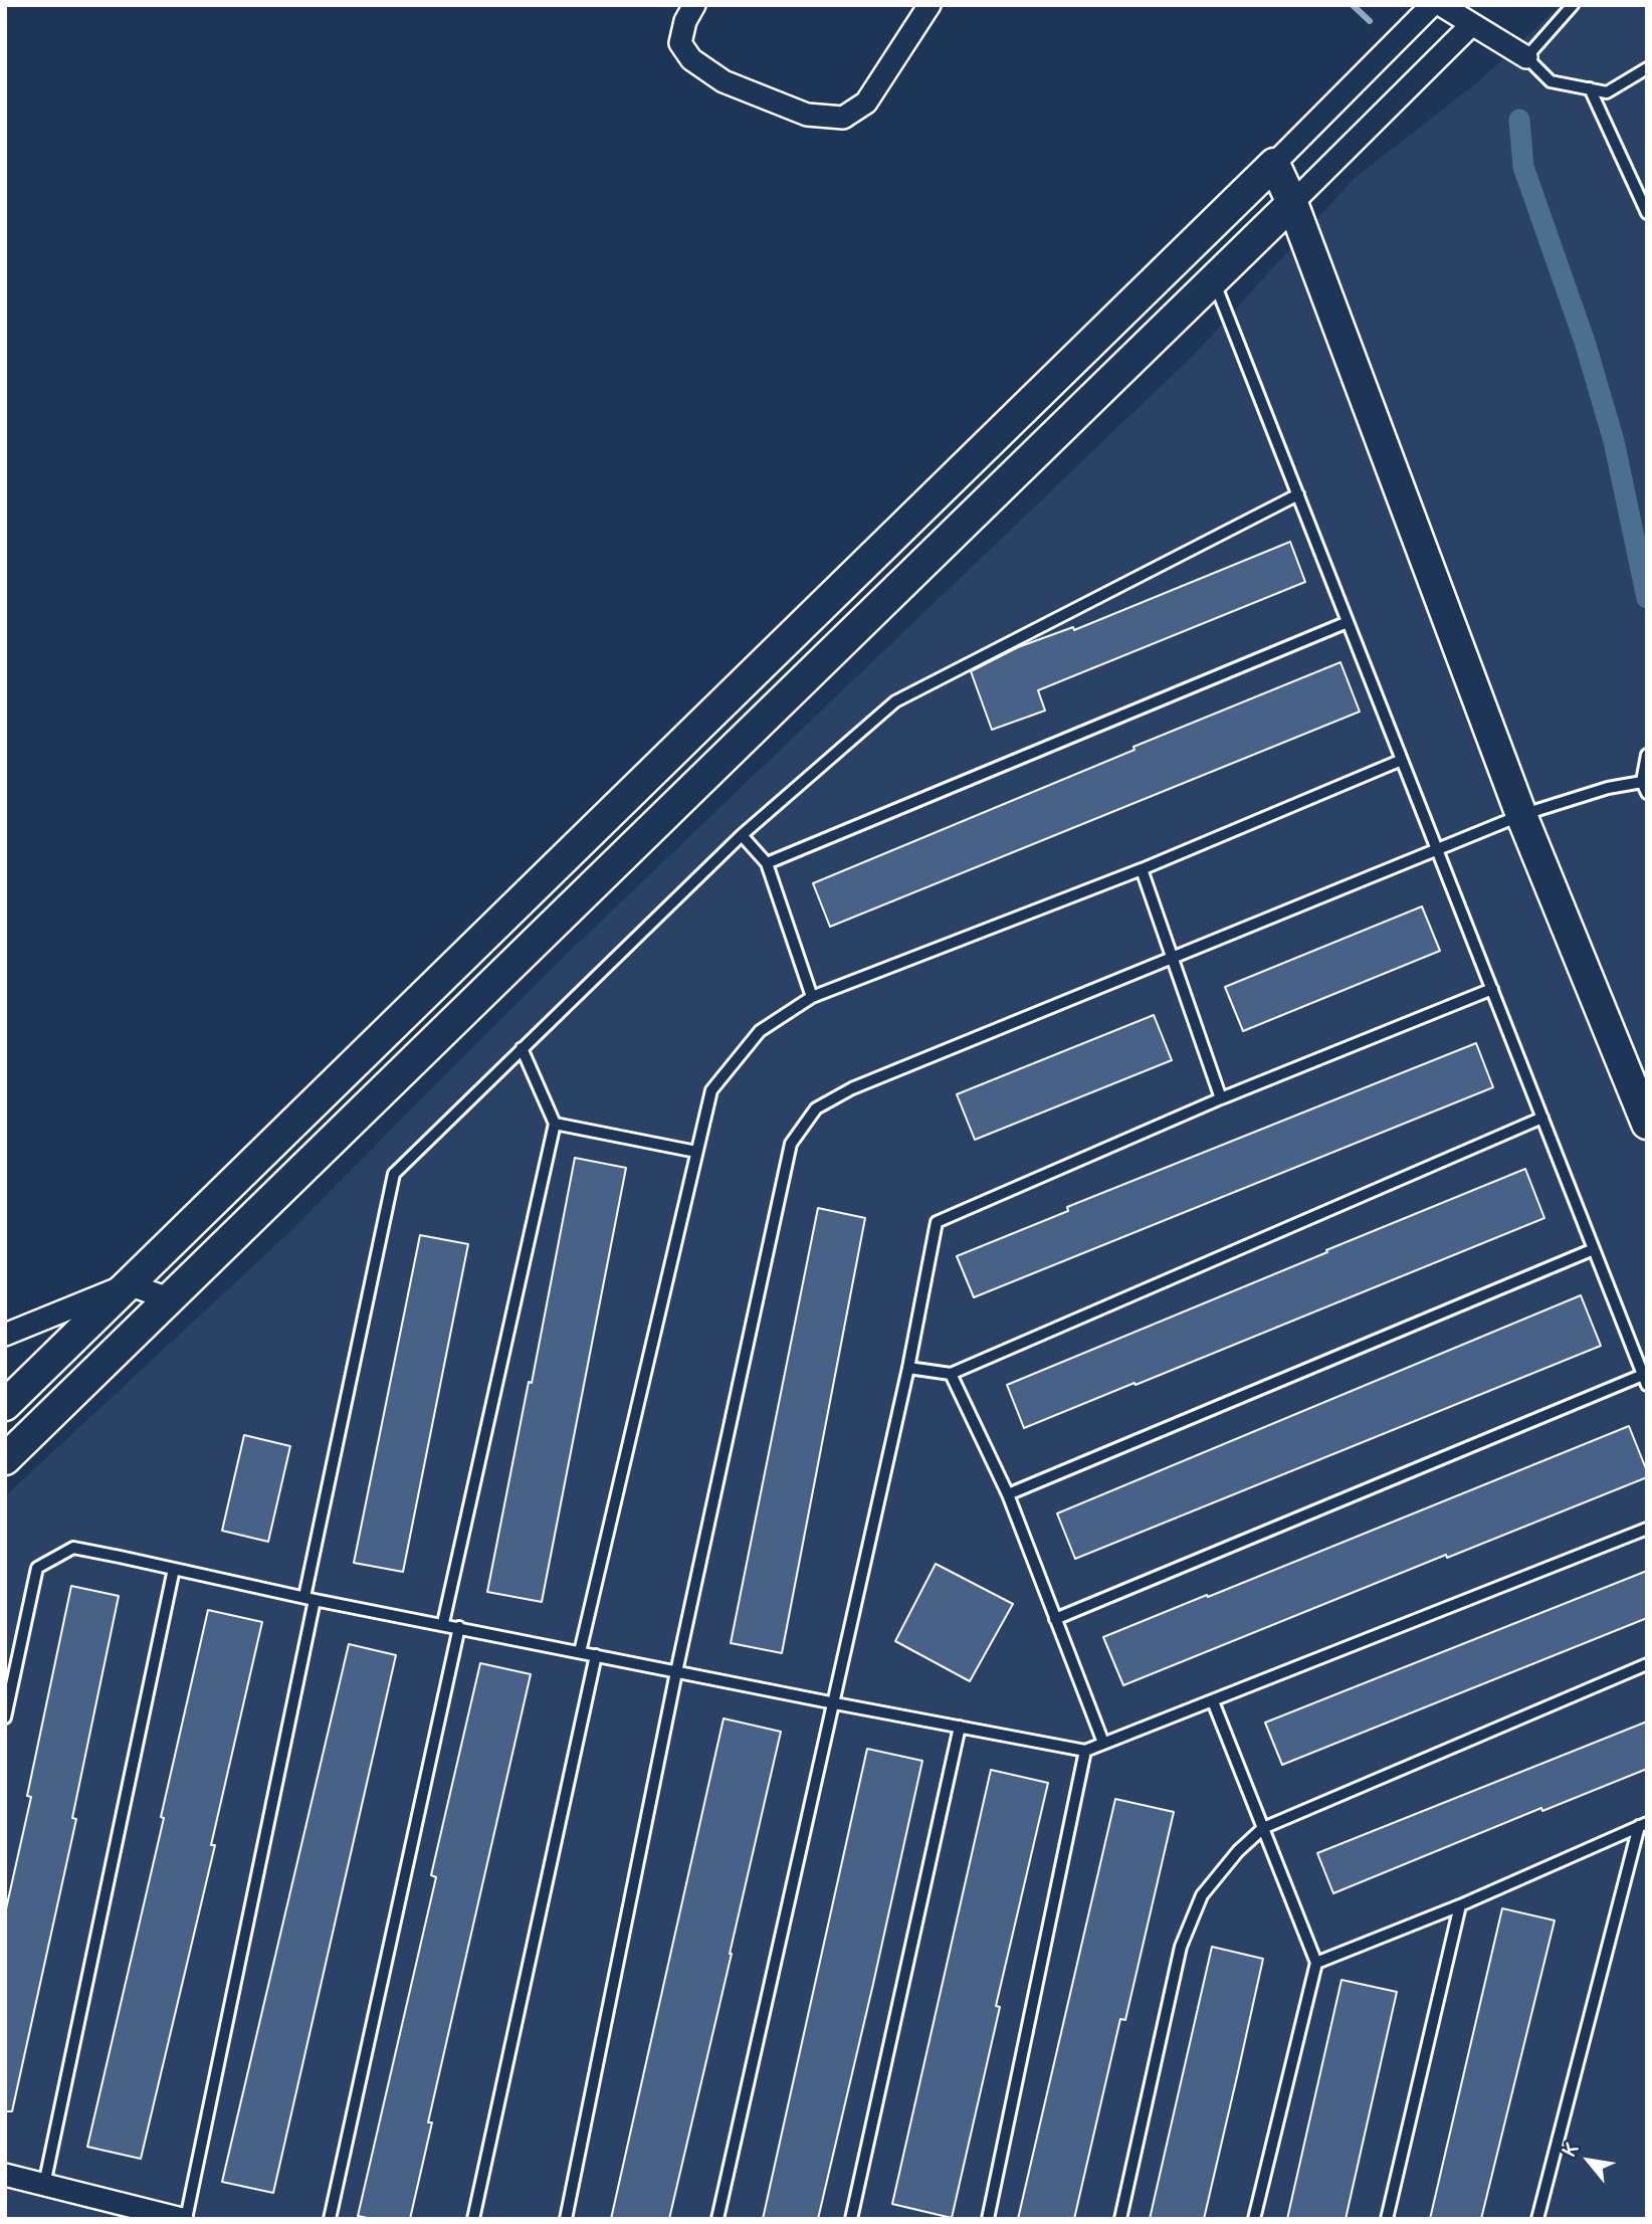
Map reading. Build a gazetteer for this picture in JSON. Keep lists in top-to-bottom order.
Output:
{
  "north": "top left"
}
